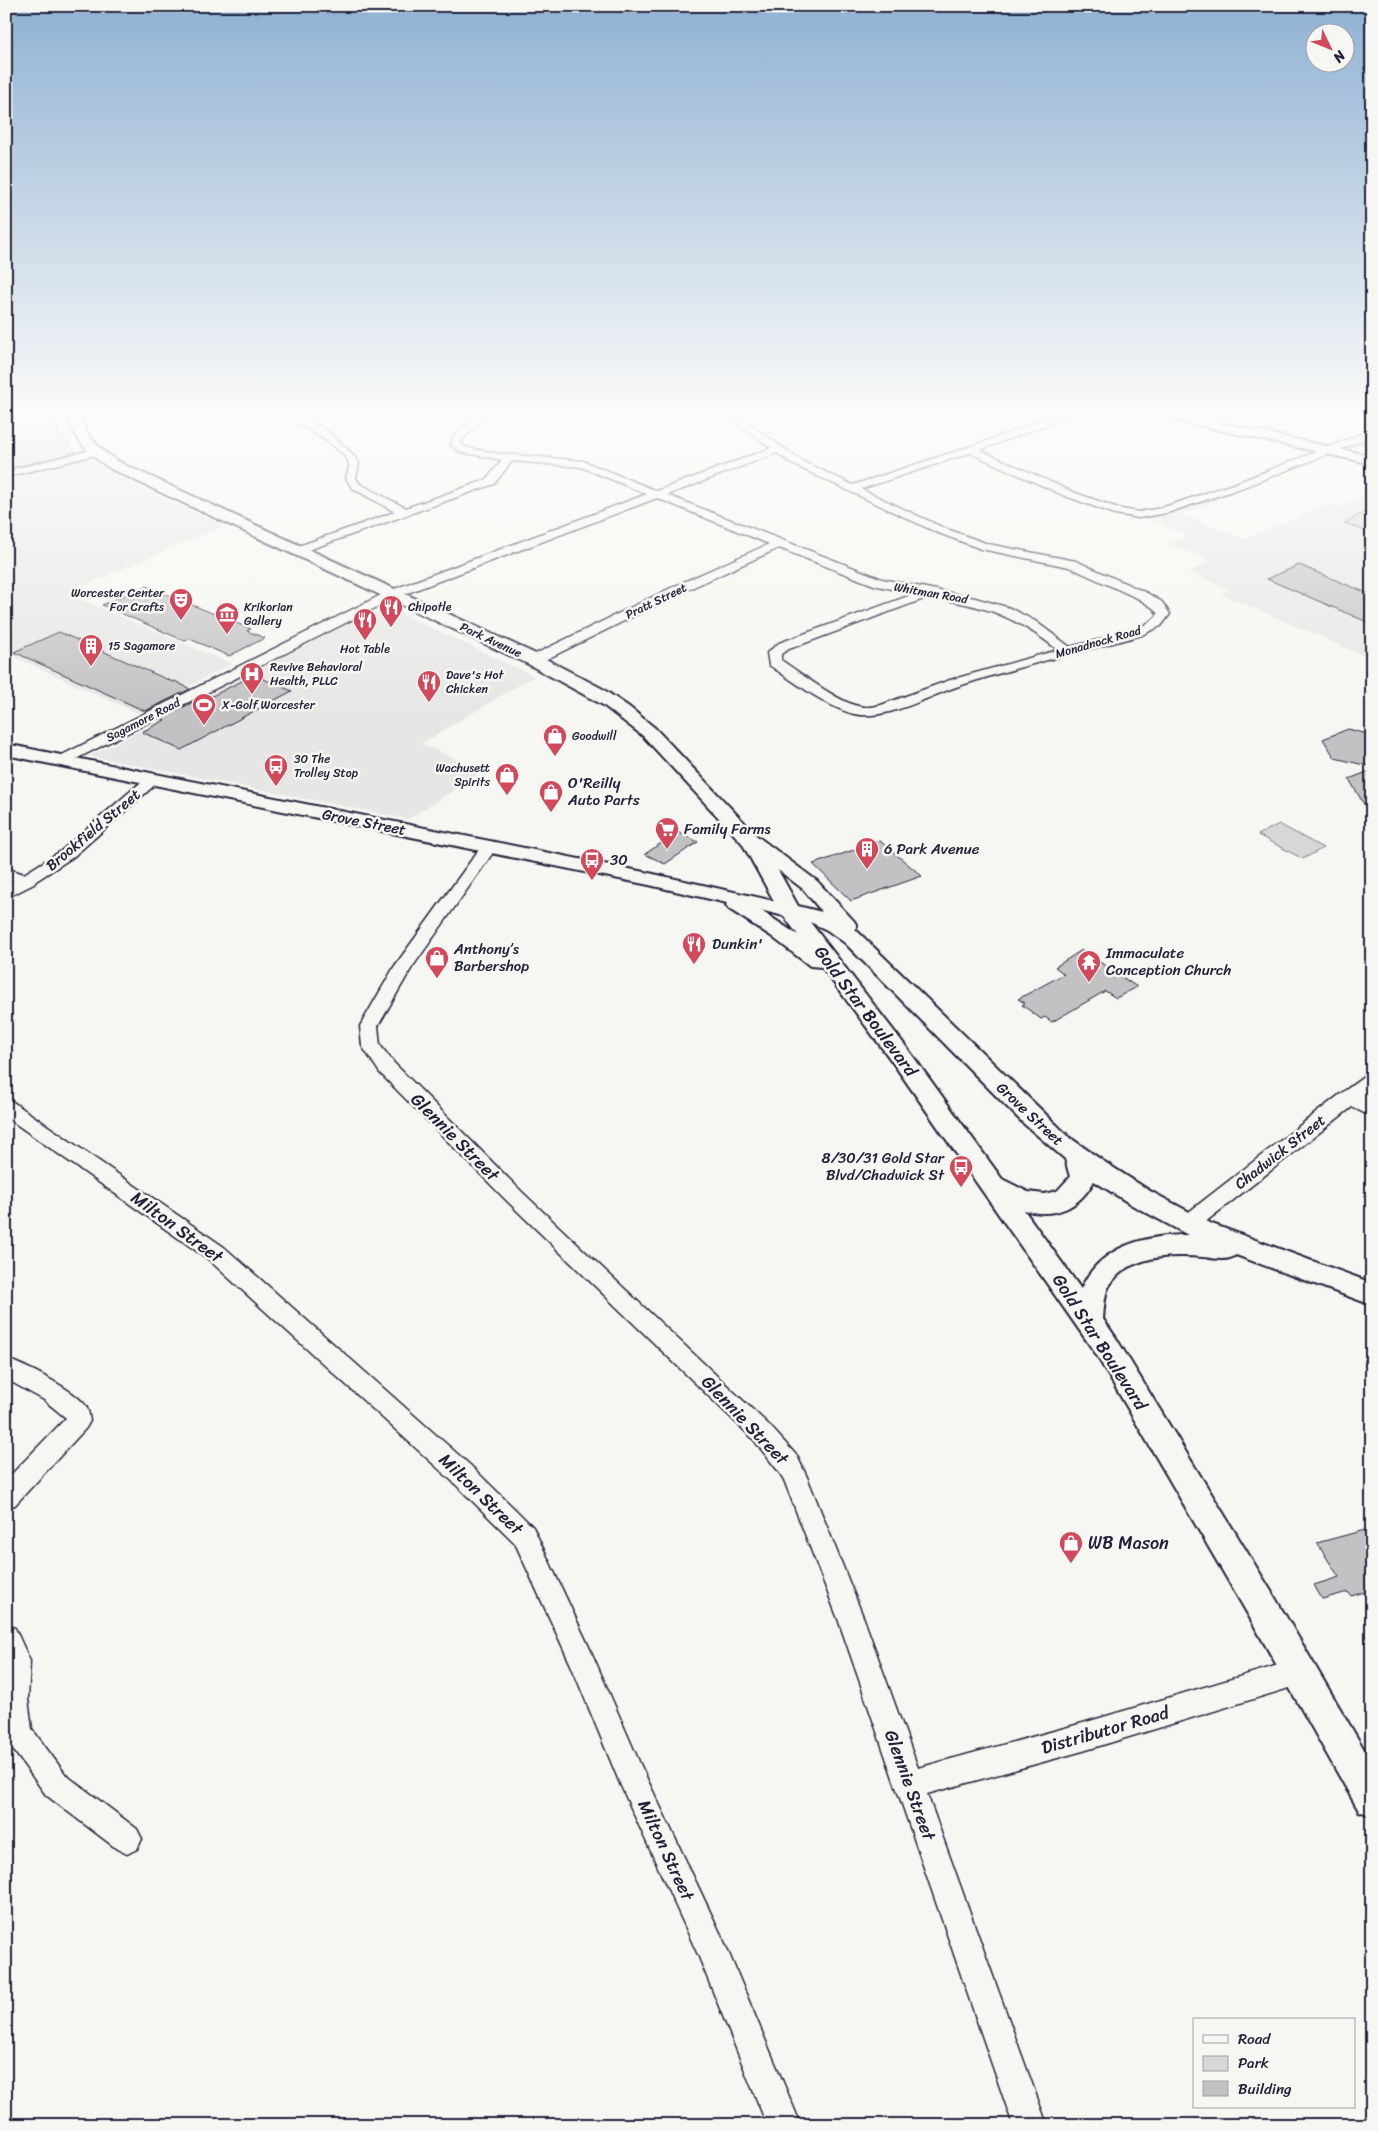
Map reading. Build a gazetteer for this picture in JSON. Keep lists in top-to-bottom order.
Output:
{
  "streets": {
    "main road": ["Park Avenue", "Grove Street", "Gold Star Boulevard"],
    "street": [
      "Whitman Road",
      "Pratt Street",
      "Monadnock Road",
      "Sagamore Road",
      "Brookfield Street",
      "Glennie Street",
      "Chadwick Street",
      "Milton Street",
      "Distributor Road"
    ]
  },
  "crossings": [
    ["Whitman Road", "Pratt Street"],
    ["Whitman Road", "Monadnock Road"],
    ["Pratt Street", "Park Avenue"],
    ["Park Avenue", "Sagamore Road"],
    ["Park Avenue", "Grove Street"],
    ["Park Avenue", "Gold Star Boulevard"],
    ["Sagamore Road", "Grove Street"],
    ["Grove Street", "Brookfield Street"],
    ["Grove Street", "Gold Star Boulevard"],
    ["Grove Street", "Glennie Street"],
    ["Grove Street", "Chadwick Street"],
    ["Gold Star Boulevard", "Distributor Road"],
    ["Glennie Street", "Distributor Road"]
  ],
  "places": {
    "theatre": ["Worcester Center For Crafts"],
    "restaurant": [
      "Chipotle",
      "Hot Table",
      "Dave's Hot Chicken",
      "Dunkin'"
    ],
    "museum": ["Krikorian Gallery"],
    "building": ["15 Sagamore", "6 Park Avenue"],
    "hospital": ["Revive Behavioral Health, PLLC"],
    "sports": ["X-Golf Worcester"],
    "shop": [
      "Goodwill",
      "Wachusett Spirits",
      "O'Reilly Auto Parts",
      "Anthony’s Barbershop",
      "WB Mason"
    ],
    "bus stop": ["30 The Trolley Stop", "30", "8/30/31 Gold Star Blvd/Chadwick St"],
    "supermarket": ["Family Farms"],
    "temple": ["Immaculate Conception Church"]
  },
  "legend": ["Road", "Park", "Building"],
  "north": "bottom right"
}
